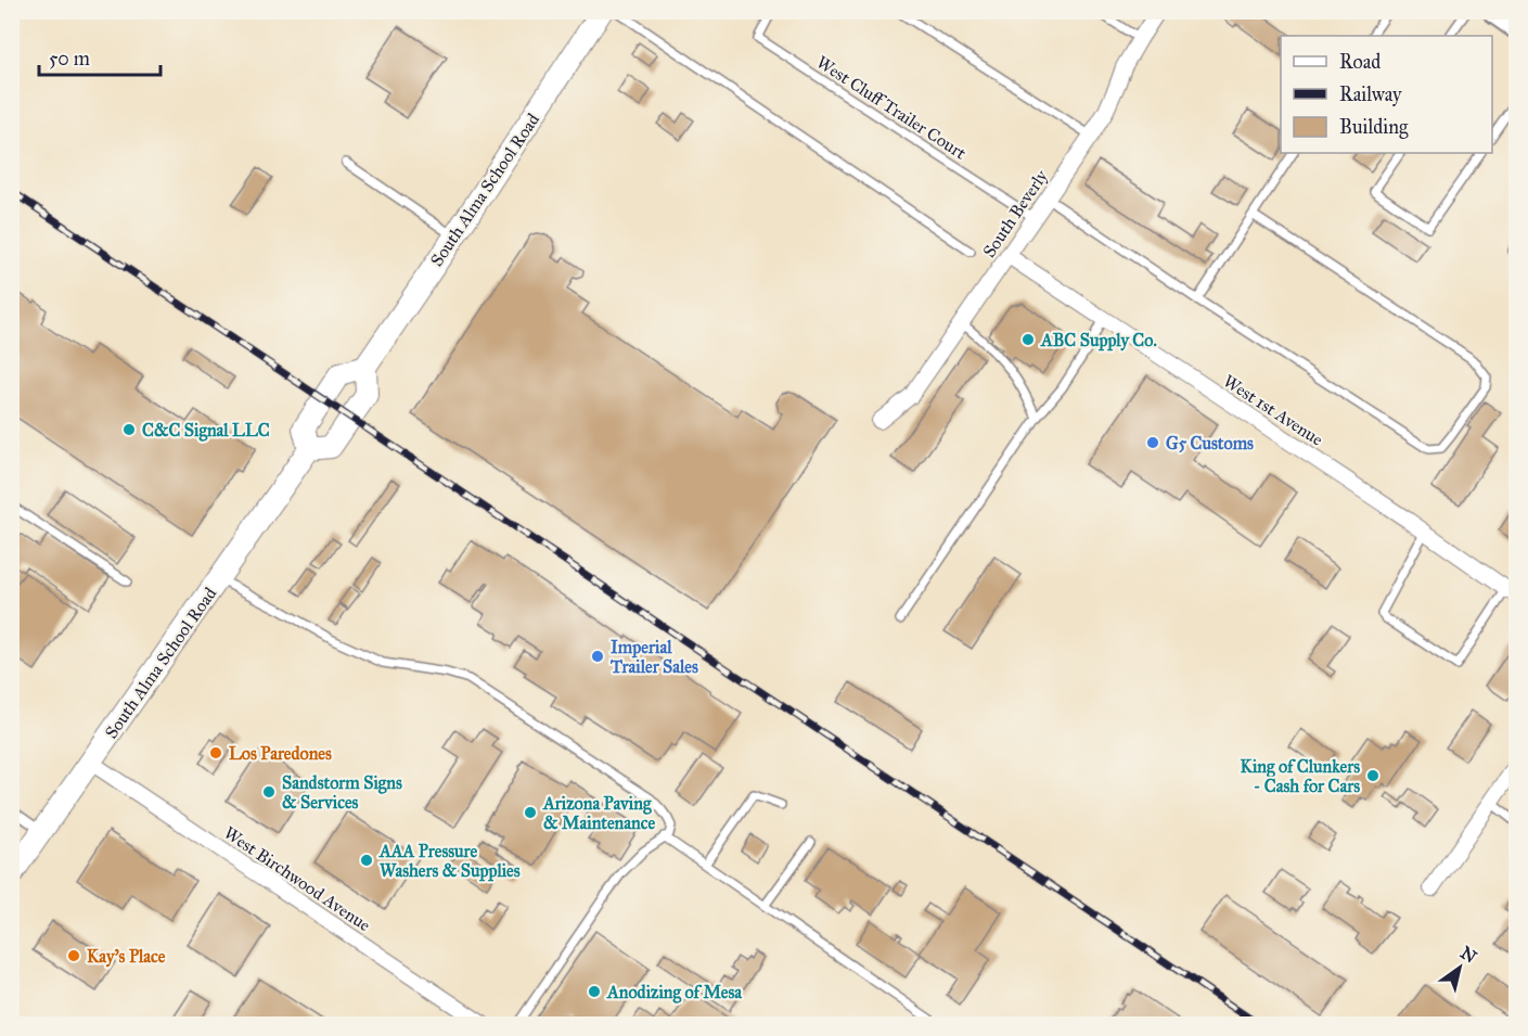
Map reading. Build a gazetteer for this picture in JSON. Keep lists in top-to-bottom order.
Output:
{
  "streets": {
    "main road": ["South Alma School Road"],
    "street": ["South Beverly", "West 1st Avenue", "West Birchwood Avenue"],
    "lane": ["West Cluff Trailer Court"]
  },
  "crossings": [
    ["West Cluff Trailer Court", "South Beverly"],
    ["South Alma School Road", "West Birchwood Avenue"],
    ["South Beverly", "West 1st Avenue"]
  ],
  "places": [
    "ABC Supply Co.",
    "C&C Signal LLC",
    "G5 Customs",
    "Imperial Trailer Sales",
    "Los Paredones",
    "King of Clunkers - Cash for Cars",
    "Sandstorm Signs & Services",
    "Arizona Paving & Maintenance",
    "AAA Pressure Washers & Supplies",
    "Kay's Place",
    "Anodizing of Mesa"
  ],
  "legend": ["Road", "Railway", "Building"],
  "scale_bar": "50 m",
  "north": "top right"
}
